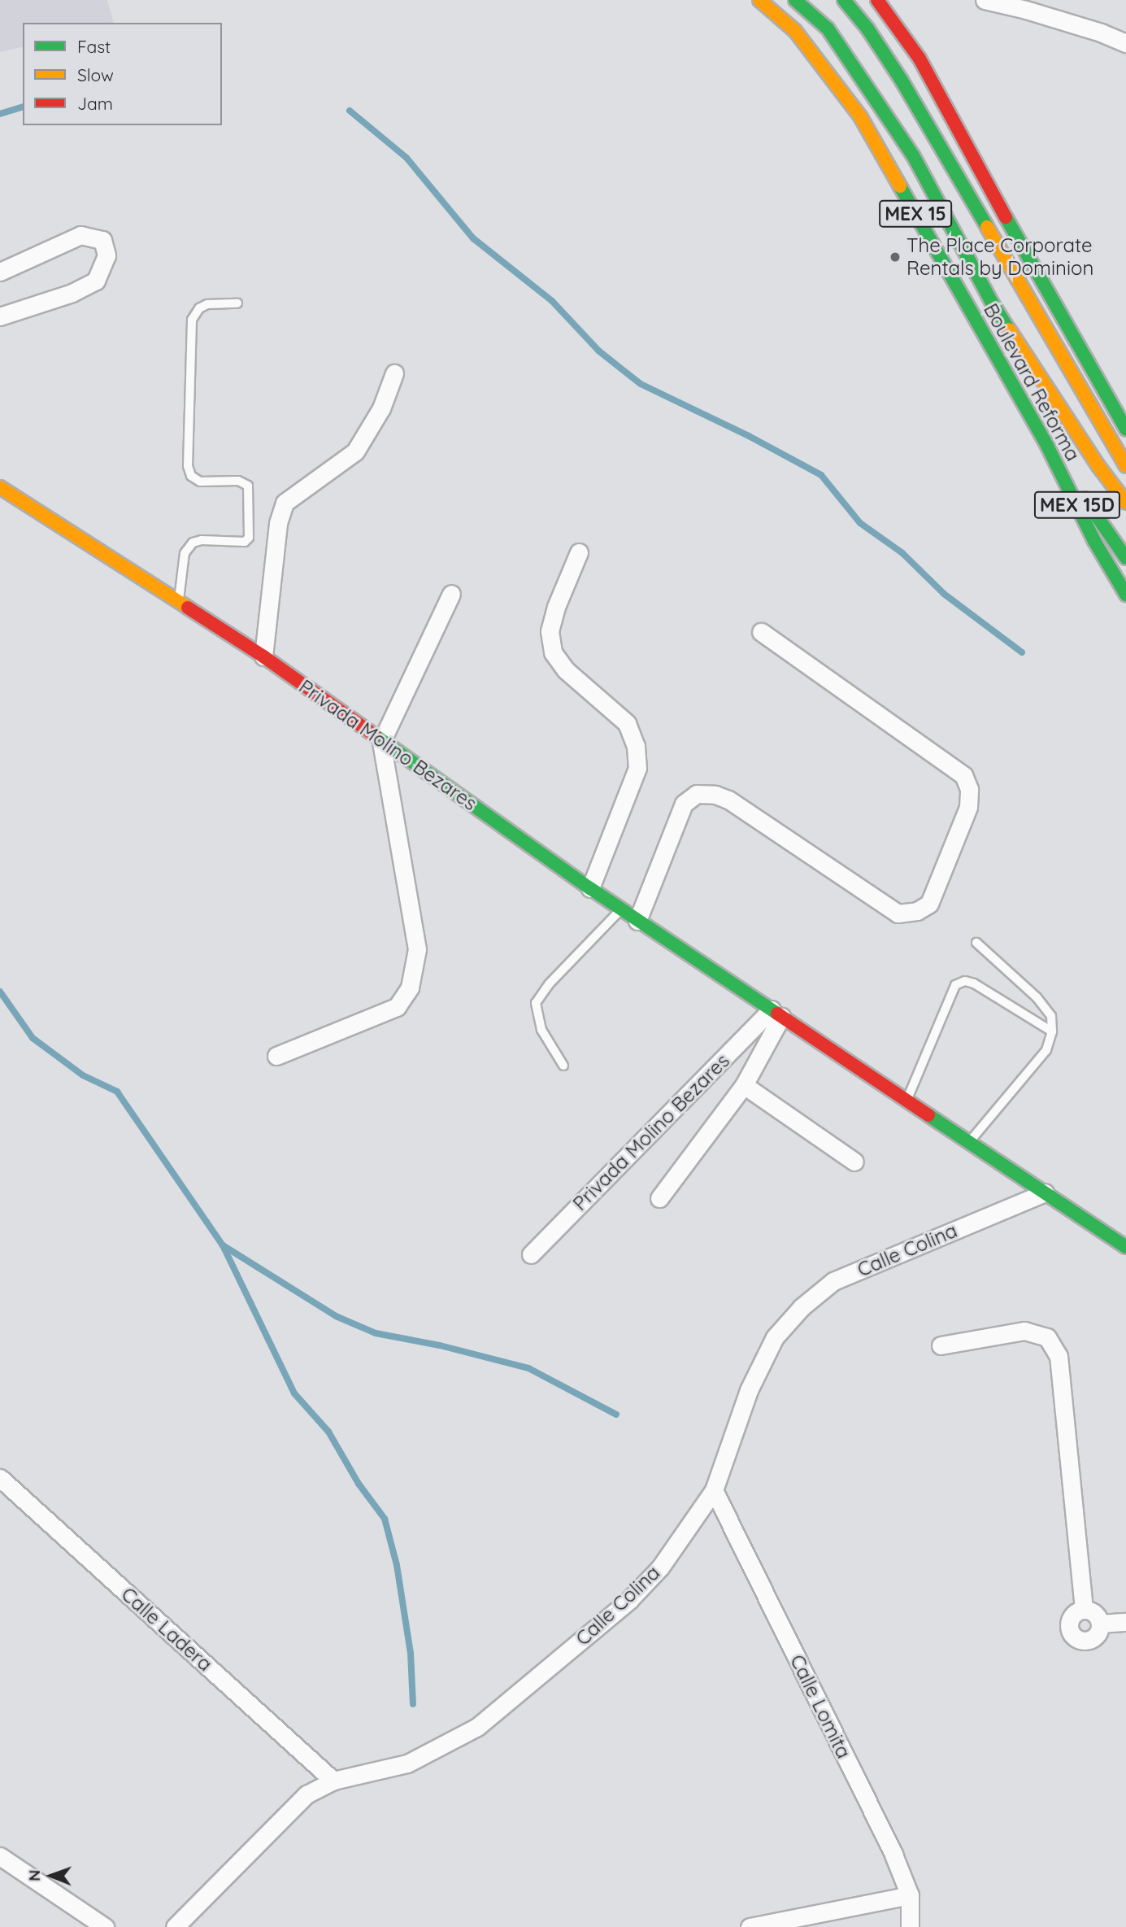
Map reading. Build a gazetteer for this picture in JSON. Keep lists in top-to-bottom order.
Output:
{
  "streets": {
    "main road": [
      "MEX 15",
      "Boulevard Reforma",
      "MEX 15D",
      "Privada Molino Bezares"
    ],
    "street": ["Calle Colina", "Calle Ladera", "Calle Lomita"]
  },
  "crossings": [
    ["MEX 15", "Boulevard Reforma"],
    ["Privada Molino Bezares", "Calle Colina"],
    ["Calle Colina", "Calle Ladera"],
    ["Calle Colina", "Calle Lomita"]
  ],
  "places": ["The Place Corporate Rentals by Dominion"],
  "legend": ["Fast", "Slow", "Jam"],
  "north": "left"
}
